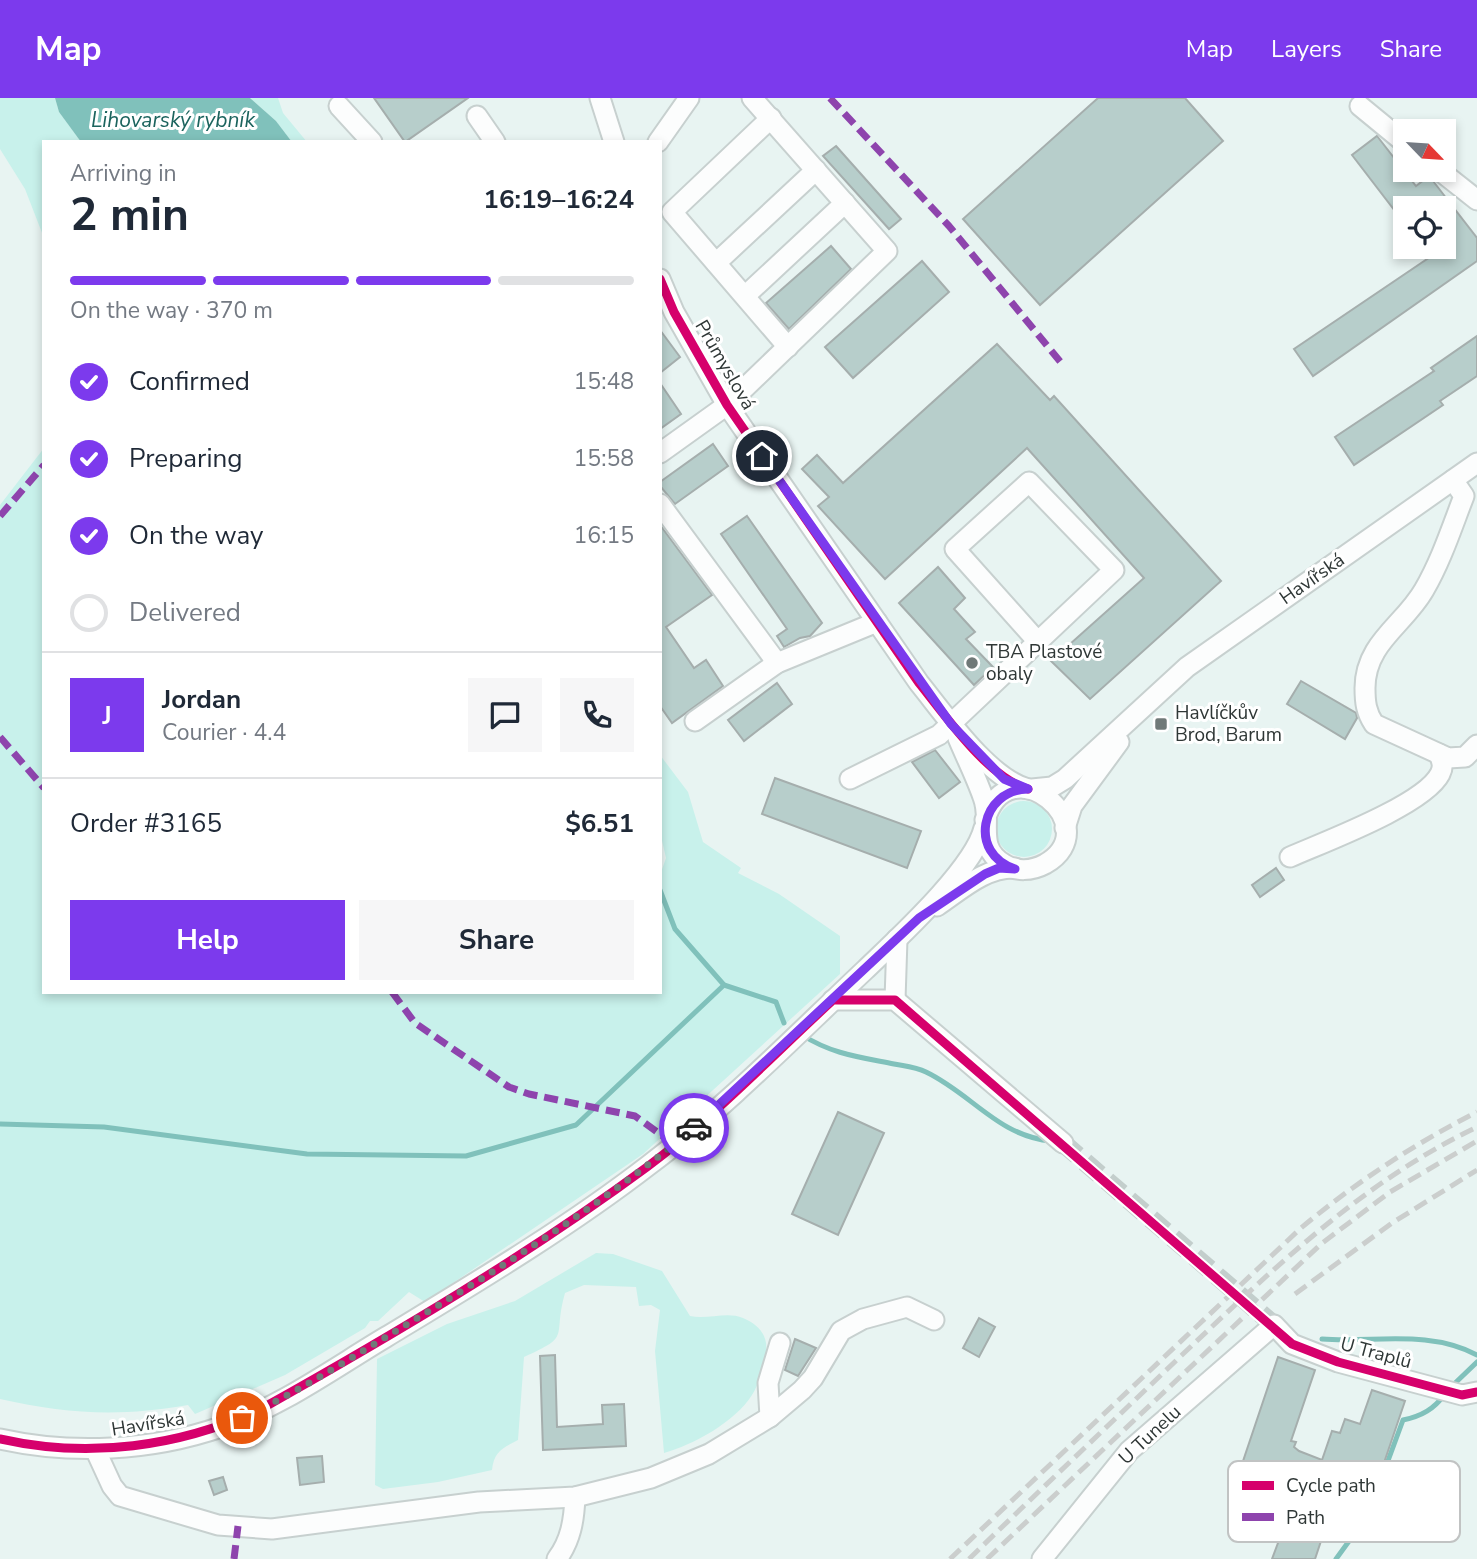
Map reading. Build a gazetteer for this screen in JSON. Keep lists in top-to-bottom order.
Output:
{
  "streets": {
    "street": [
      "Průmyslová",
      "Havířská",
      "U Traplů",
      "U Tunelu"
    ]
  },
  "crossings": [
    ["Průmyslová", "Havířská"],
    ["U Traplů", "U Tunelu"]
  ],
  "water": ["Lihovarský rybník"],
  "places": {
    "other": ["TBA Plastové obaly"],
    "transit": ["Havlíčkův Brod, Barum"]
  },
  "legend": ["Cycle path", "Path"],
  "north": "bottom right",
  "page": {
    "header": "Map",
    "nav": ["Map", "Layers", "Share"],
    "heading": ["2 min", "Arriving in", "16:19–16:24"],
    "panel": [
      "Jordan",
      "Courier · 4.4",
      "Order #3165",
      "$6.51"
    ],
    "bar": "On the way · 370 m",
    "list": [
      ["Confirmed", "15:48"],
      ["Preparing", "15:58"],
      ["On the way", "16:15"],
      "Delivered"
    ],
    "round": "J",
    "buttons": ["Help", "Share"]
  }
}
